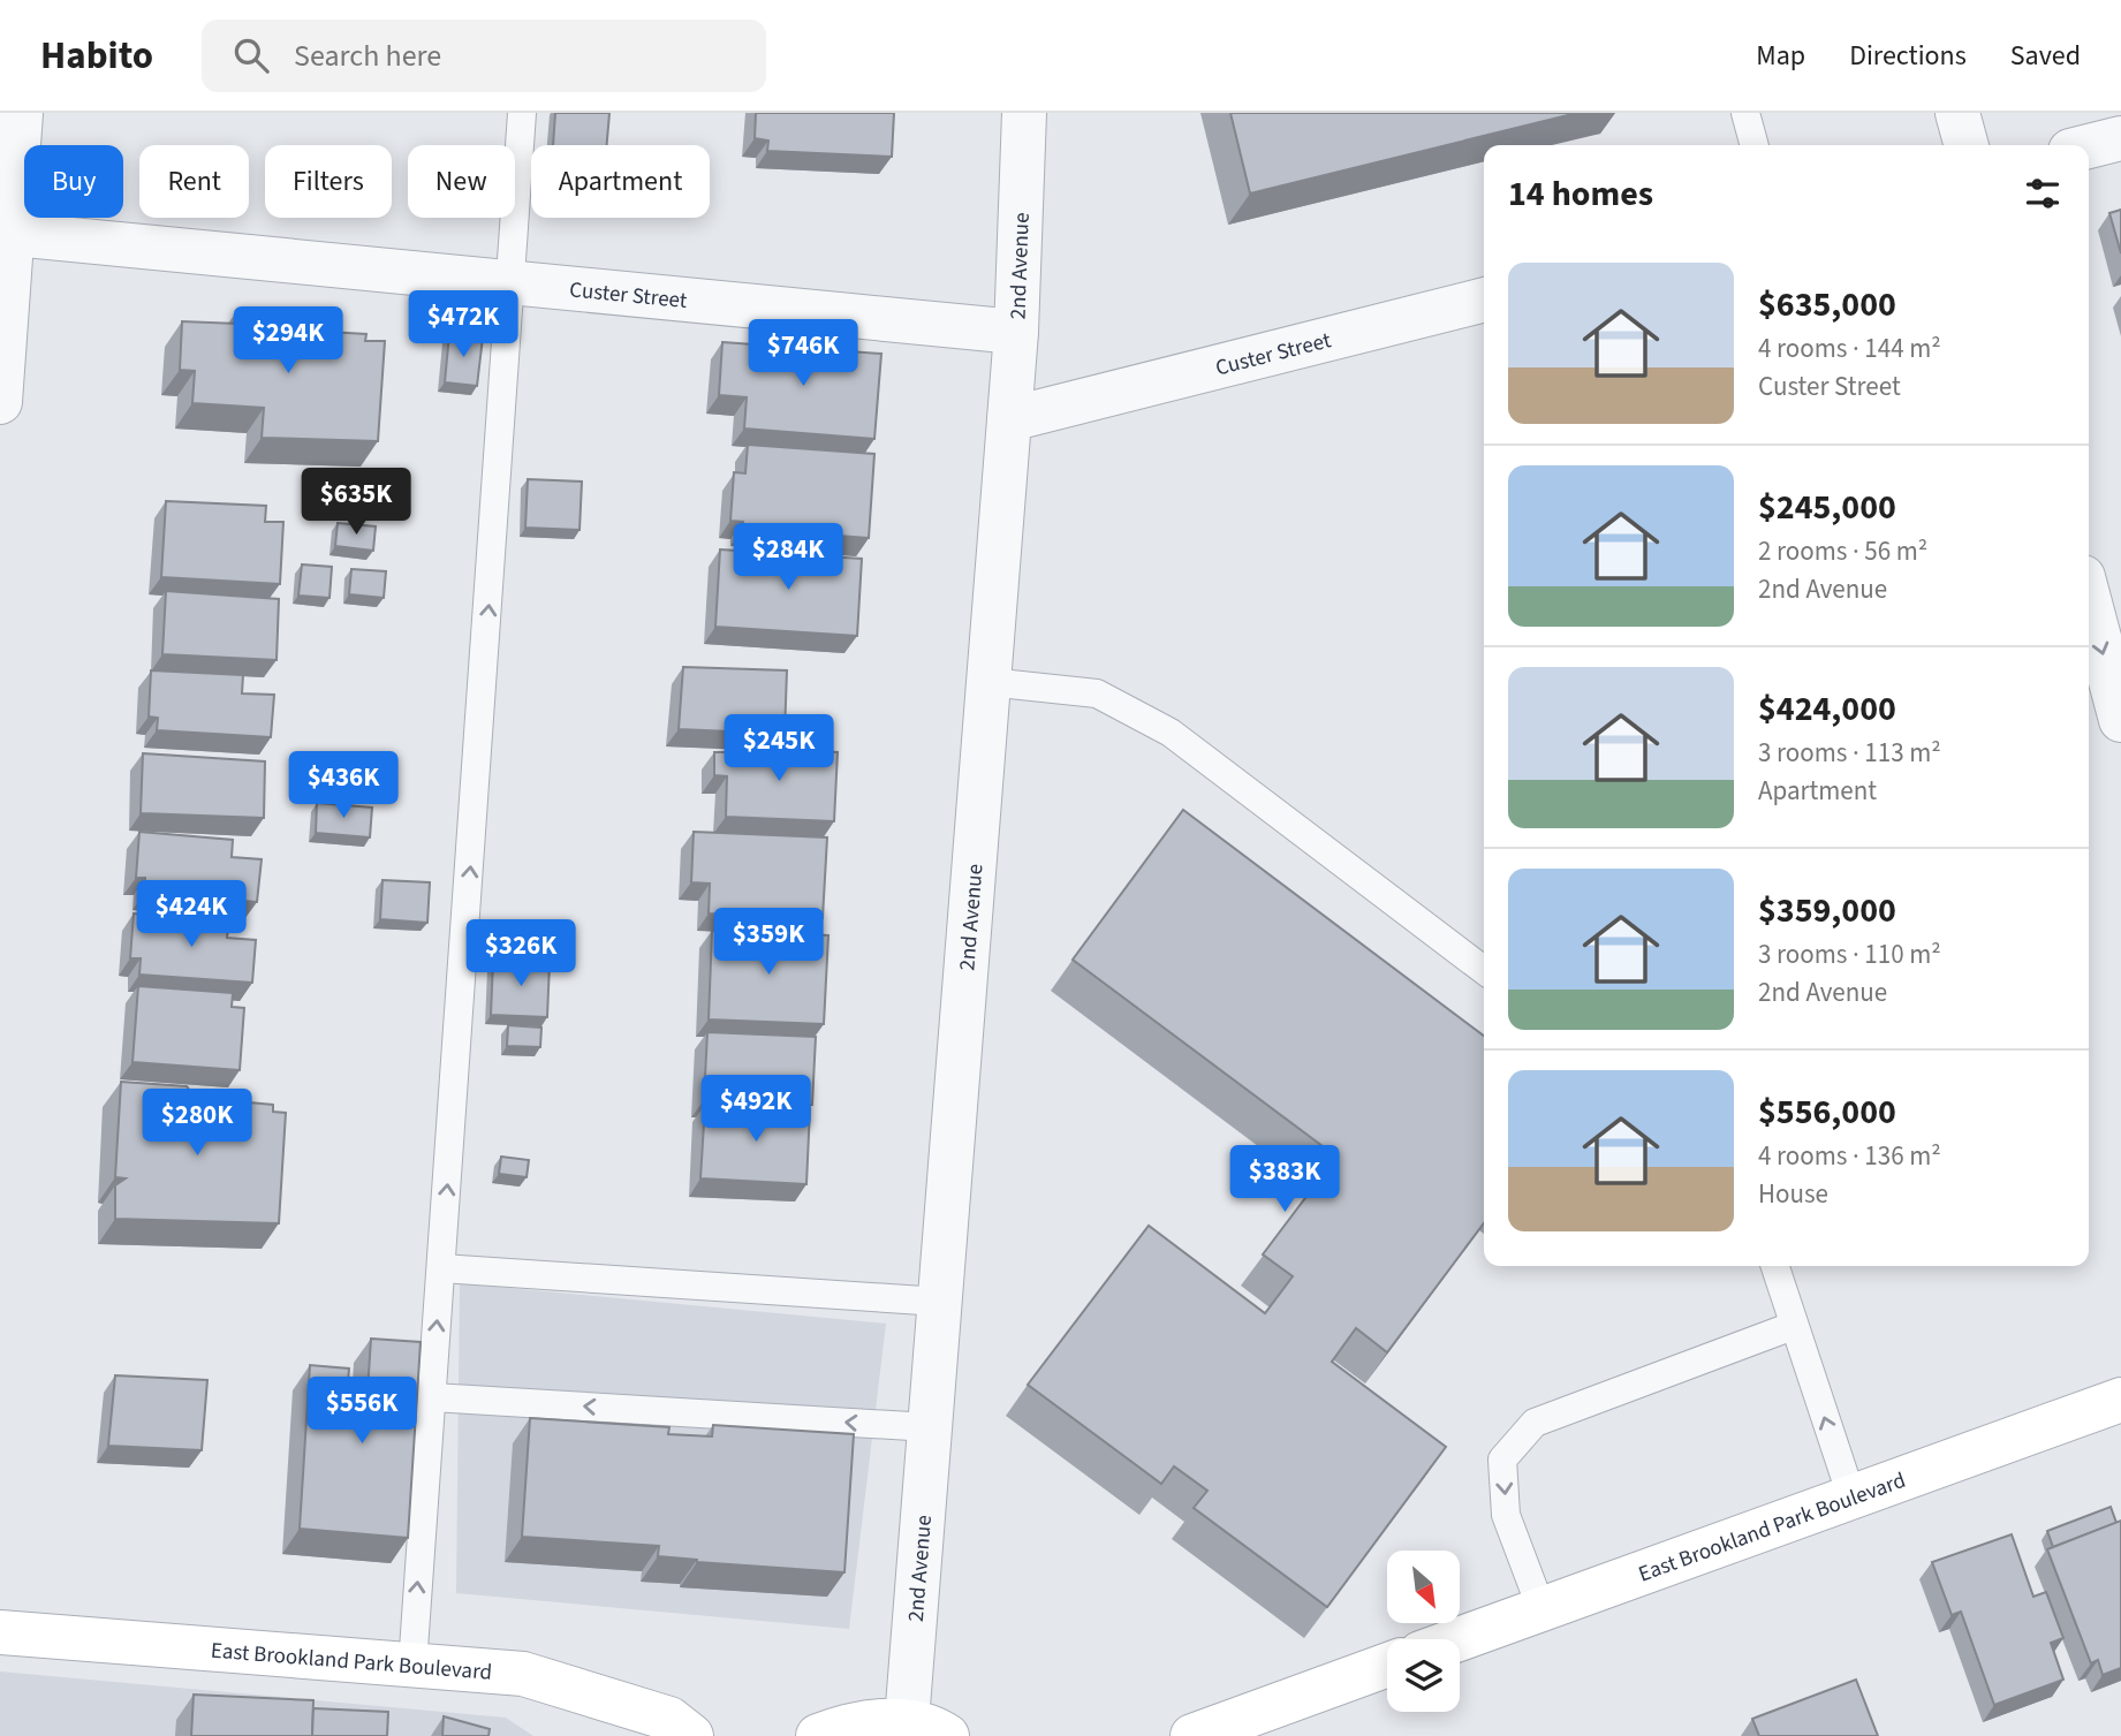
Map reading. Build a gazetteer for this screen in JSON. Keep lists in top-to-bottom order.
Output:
{
  "streets": {
    "main road": ["East Brookland Park Boulevard"],
    "street": ["2nd Avenue", "Custer Street"]
  },
  "crossings": [
    ["2nd Avenue", "Custer Street"]
  ],
  "north": "bottom right",
  "page": {
    "header": "Habito",
    "search": "Search here",
    "nav": ["Map", "Directions", "Saved"],
    "chip": [
      "Buy",
      "Rent",
      "Filters",
      "New",
      "Apartment"
    ],
    "heading": "14 homes",
    "list": [
      {
        "name": "$635,000",
        "note": "4 rooms · 144 m² · Custer Street"
      },
      {
        "name": "$245,000",
        "note": "2 rooms · 56 m² · 2nd Avenue"
      },
      {
        "name": "$424,000",
        "note": "3 rooms · 113 m² · Apartment"
      },
      {
        "name": "$359,000",
        "note": "3 rooms · 110 m² · 2nd Avenue"
      },
      {
        "name": "$556,000",
        "note": "4 rooms · 136 m² · House"
      }
    ],
    "price": [
      "$472K",
      "$294K",
      "$746K",
      "$635K",
      "$284K",
      "$245K",
      "$436K",
      "$424K",
      "$359K",
      "$326K",
      "$492K",
      "$280K",
      "$383K",
      "$556K"
    ]
  }
}
